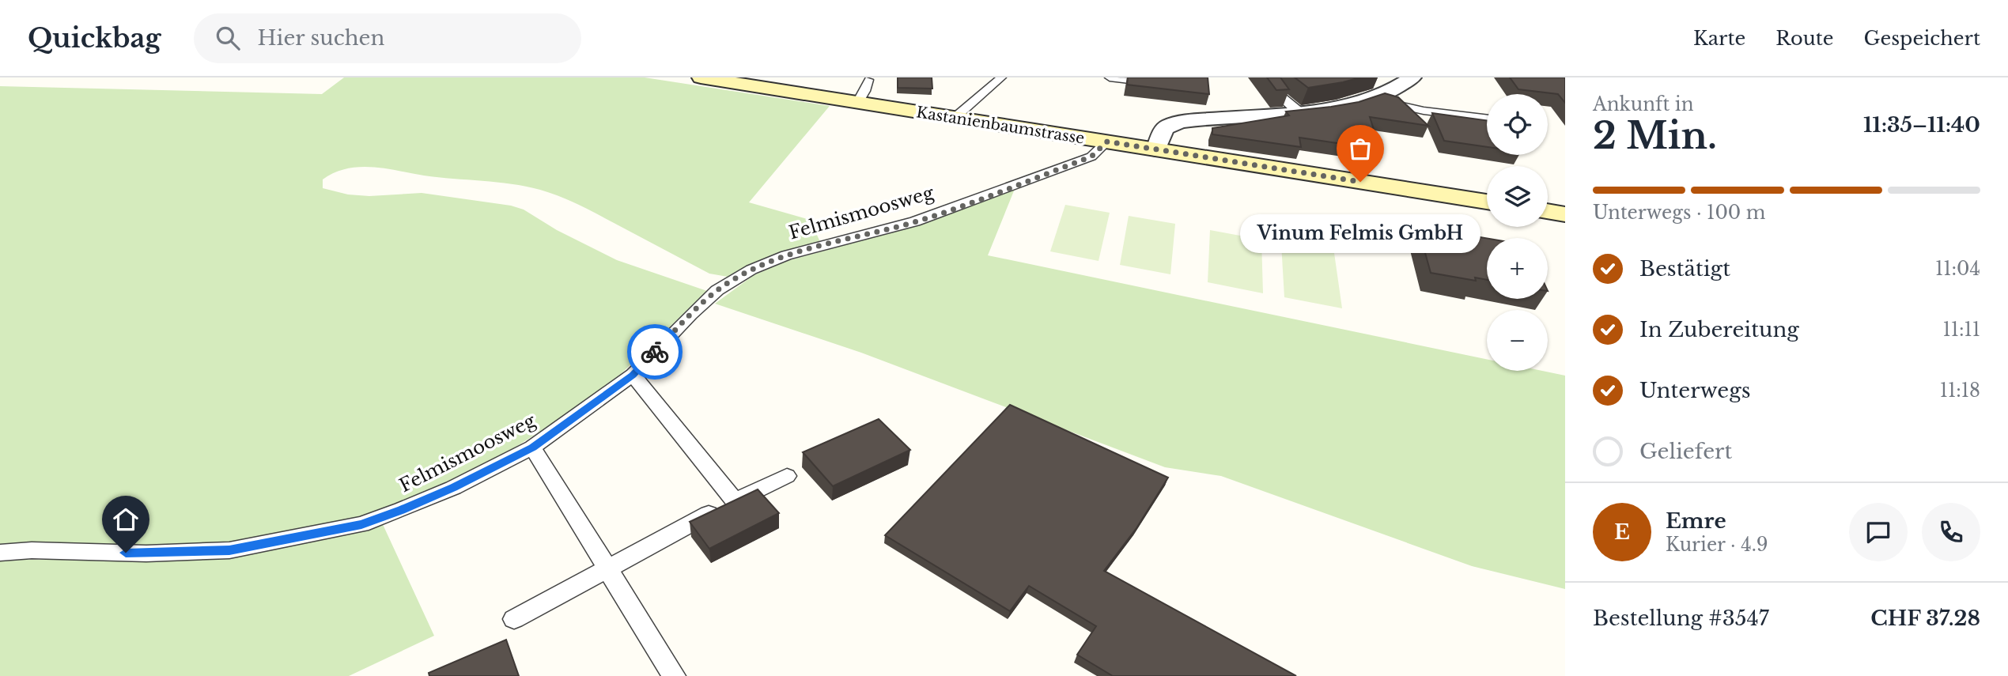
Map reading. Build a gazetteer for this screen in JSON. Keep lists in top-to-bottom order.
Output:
{
  "streets": {
    "street": ["Kastanienbaumstrasse"],
    "lane": ["Felmismoosweg"]
  },
  "crossings": [
    ["Kastanienbaumstrasse", "Felmismoosweg"]
  ],
  "places": ["Vinum Felmis GmbH"],
  "page": {
    "header": "Quickbag",
    "search": "Hier suchen",
    "nav": ["Karte", "Route", "Gespeichert"],
    "heading": ["2 Min.", "Ankunft in", "11:35–11:40"],
    "panel": [
      "Emre",
      "Kurier · 4.9",
      "Bestellung #3547",
      "CHF 37.28"
    ],
    "map_buttons": ["+", "−"],
    "bar": "Unterwegs · 100 m",
    "bubble": "Vinum Felmis GmbH",
    "list": [
      ["Bestätigt", "11:04"],
      ["In Zubereitung", "11:11"],
      ["Unterwegs", "11:18"],
      "Geliefert"
    ],
    "round": "E"
  }
}
